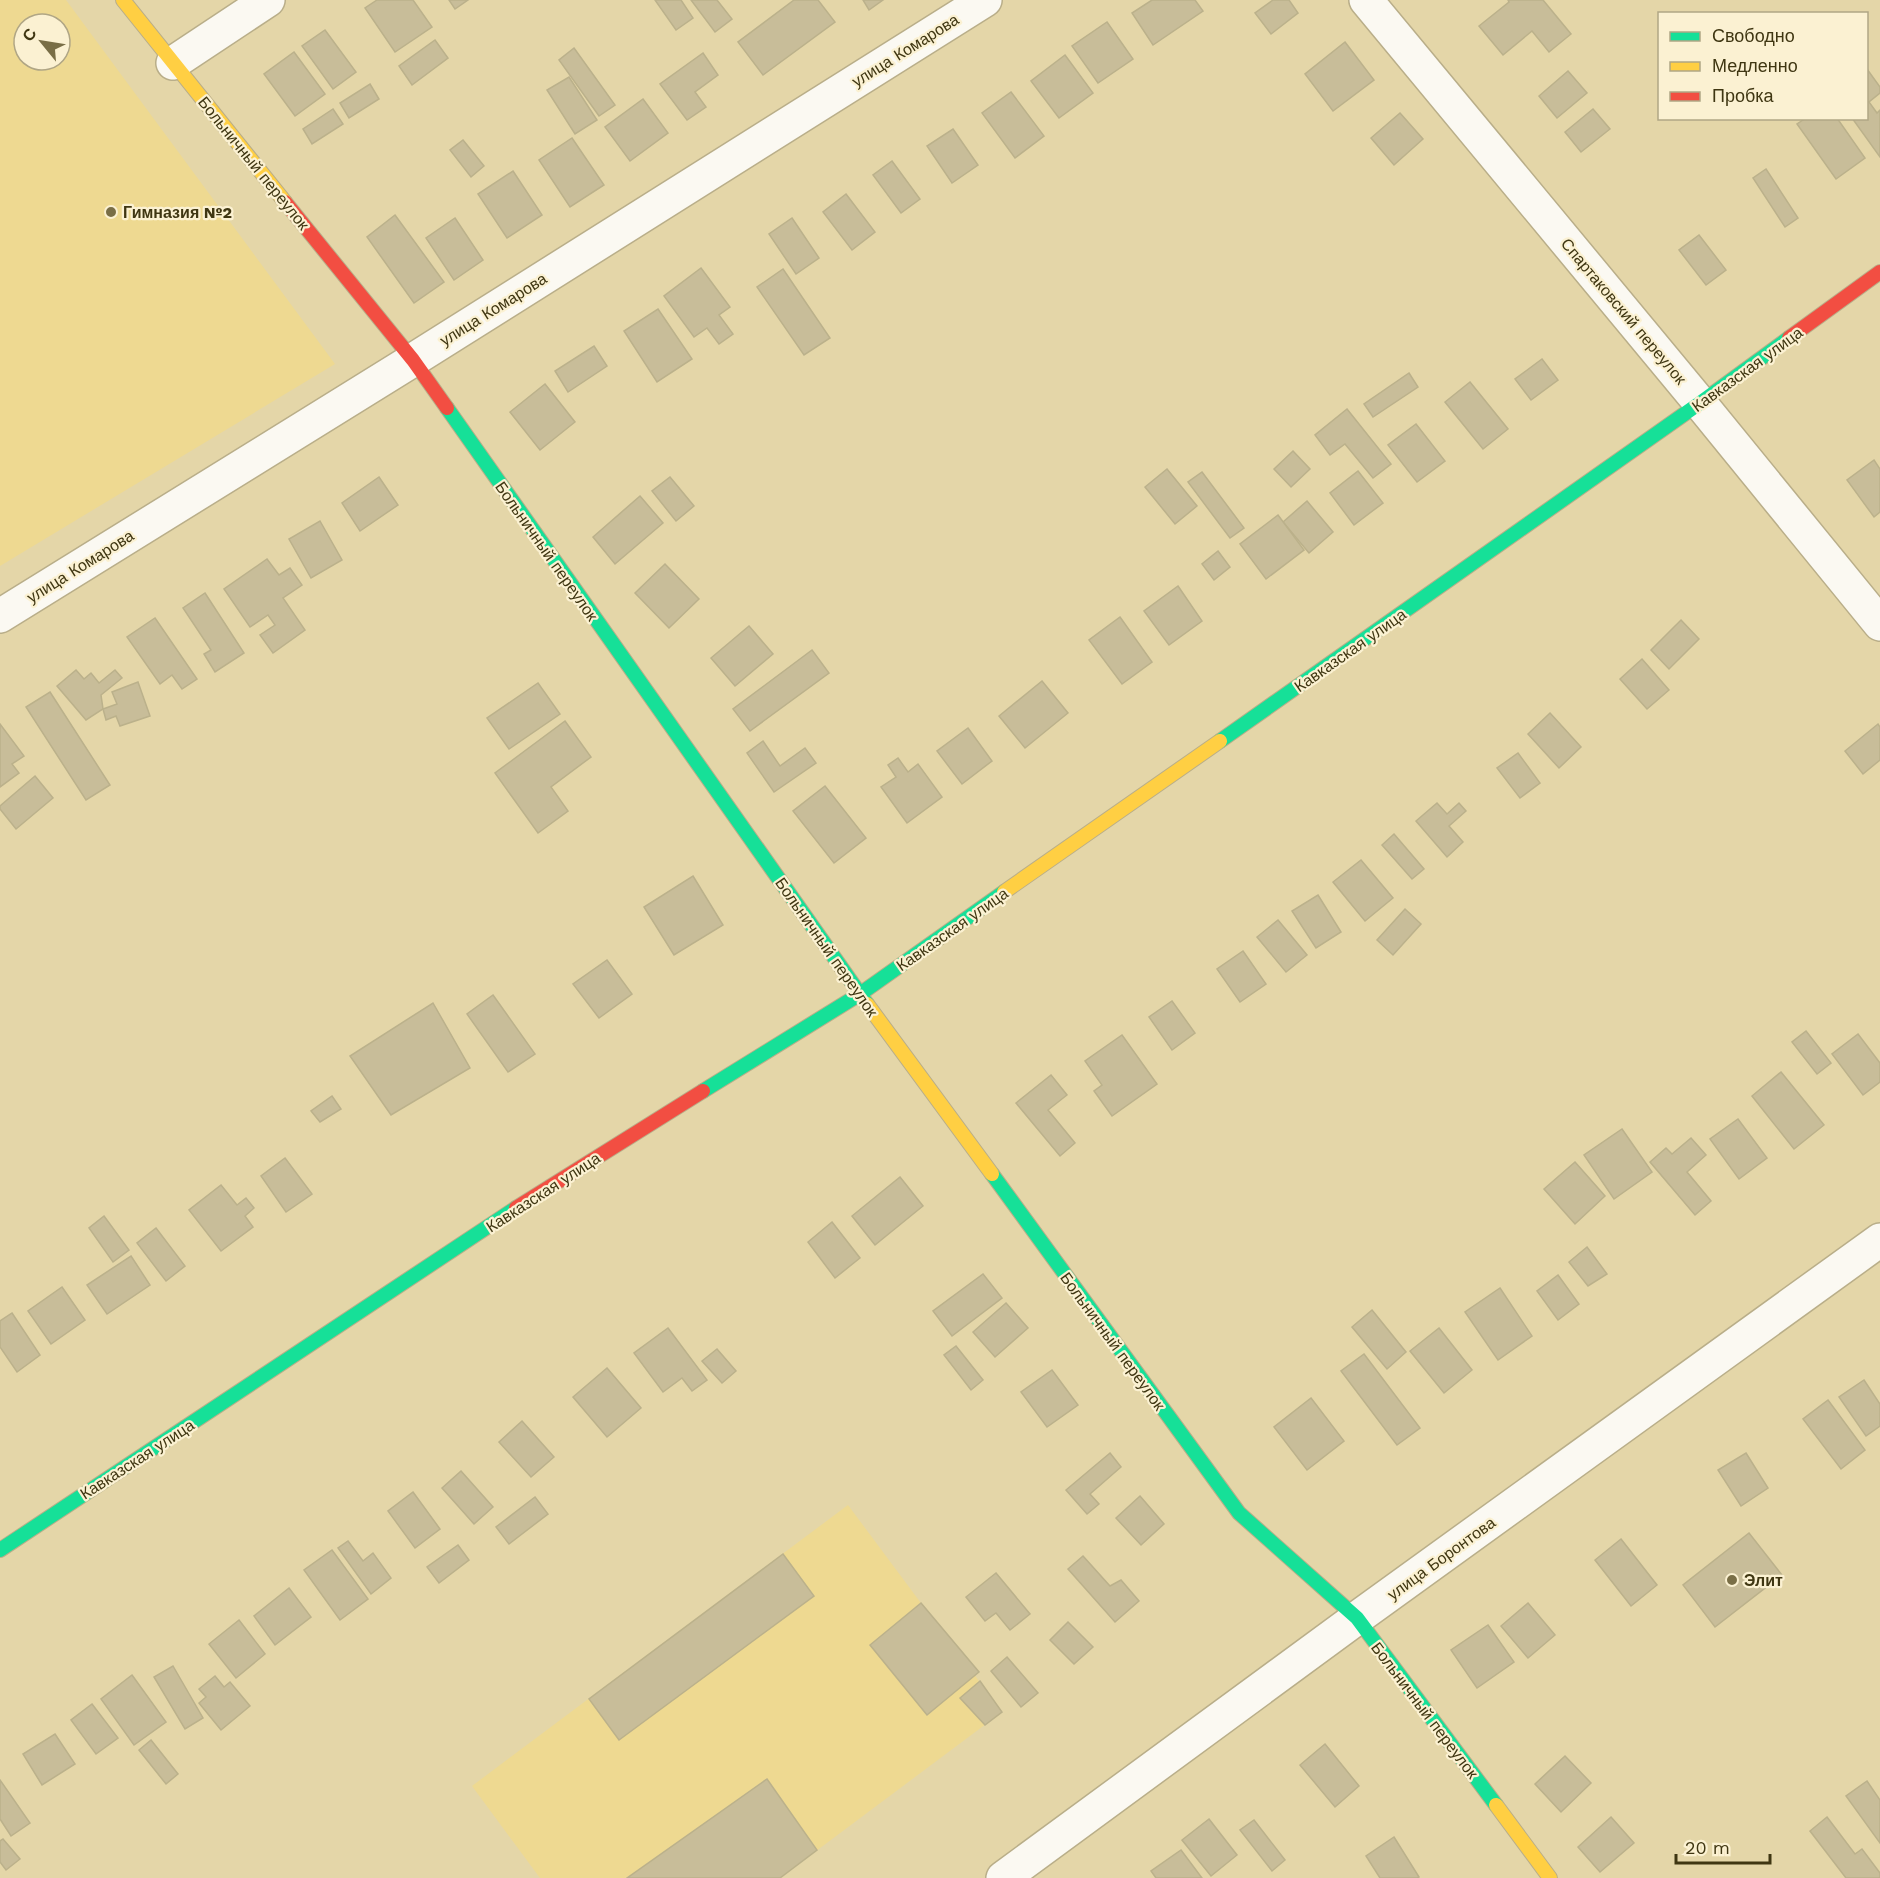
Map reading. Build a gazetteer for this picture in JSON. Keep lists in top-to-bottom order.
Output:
{
  "streets": {
    "street": [
      "улица Комарова",
      "Больничный переулок",
      "Спартаковский переулок",
      "Кавказская улица",
      "улица Боронтова"
    ]
  },
  "crossings": [
    ["улица Комарова", "Больничный переулок"],
    ["Больничный переулок", "Кавказская улица"],
    ["Больничный переулок", "улица Боронтова"],
    ["Спартаковский переулок", "Кавказская улица"]
  ],
  "places": ["Гимназия №2", "Элит"],
  "legend": ["Свободно", "Медленно", "Пробка"],
  "scale_bar": "20 m",
  "north": "top left"
}
